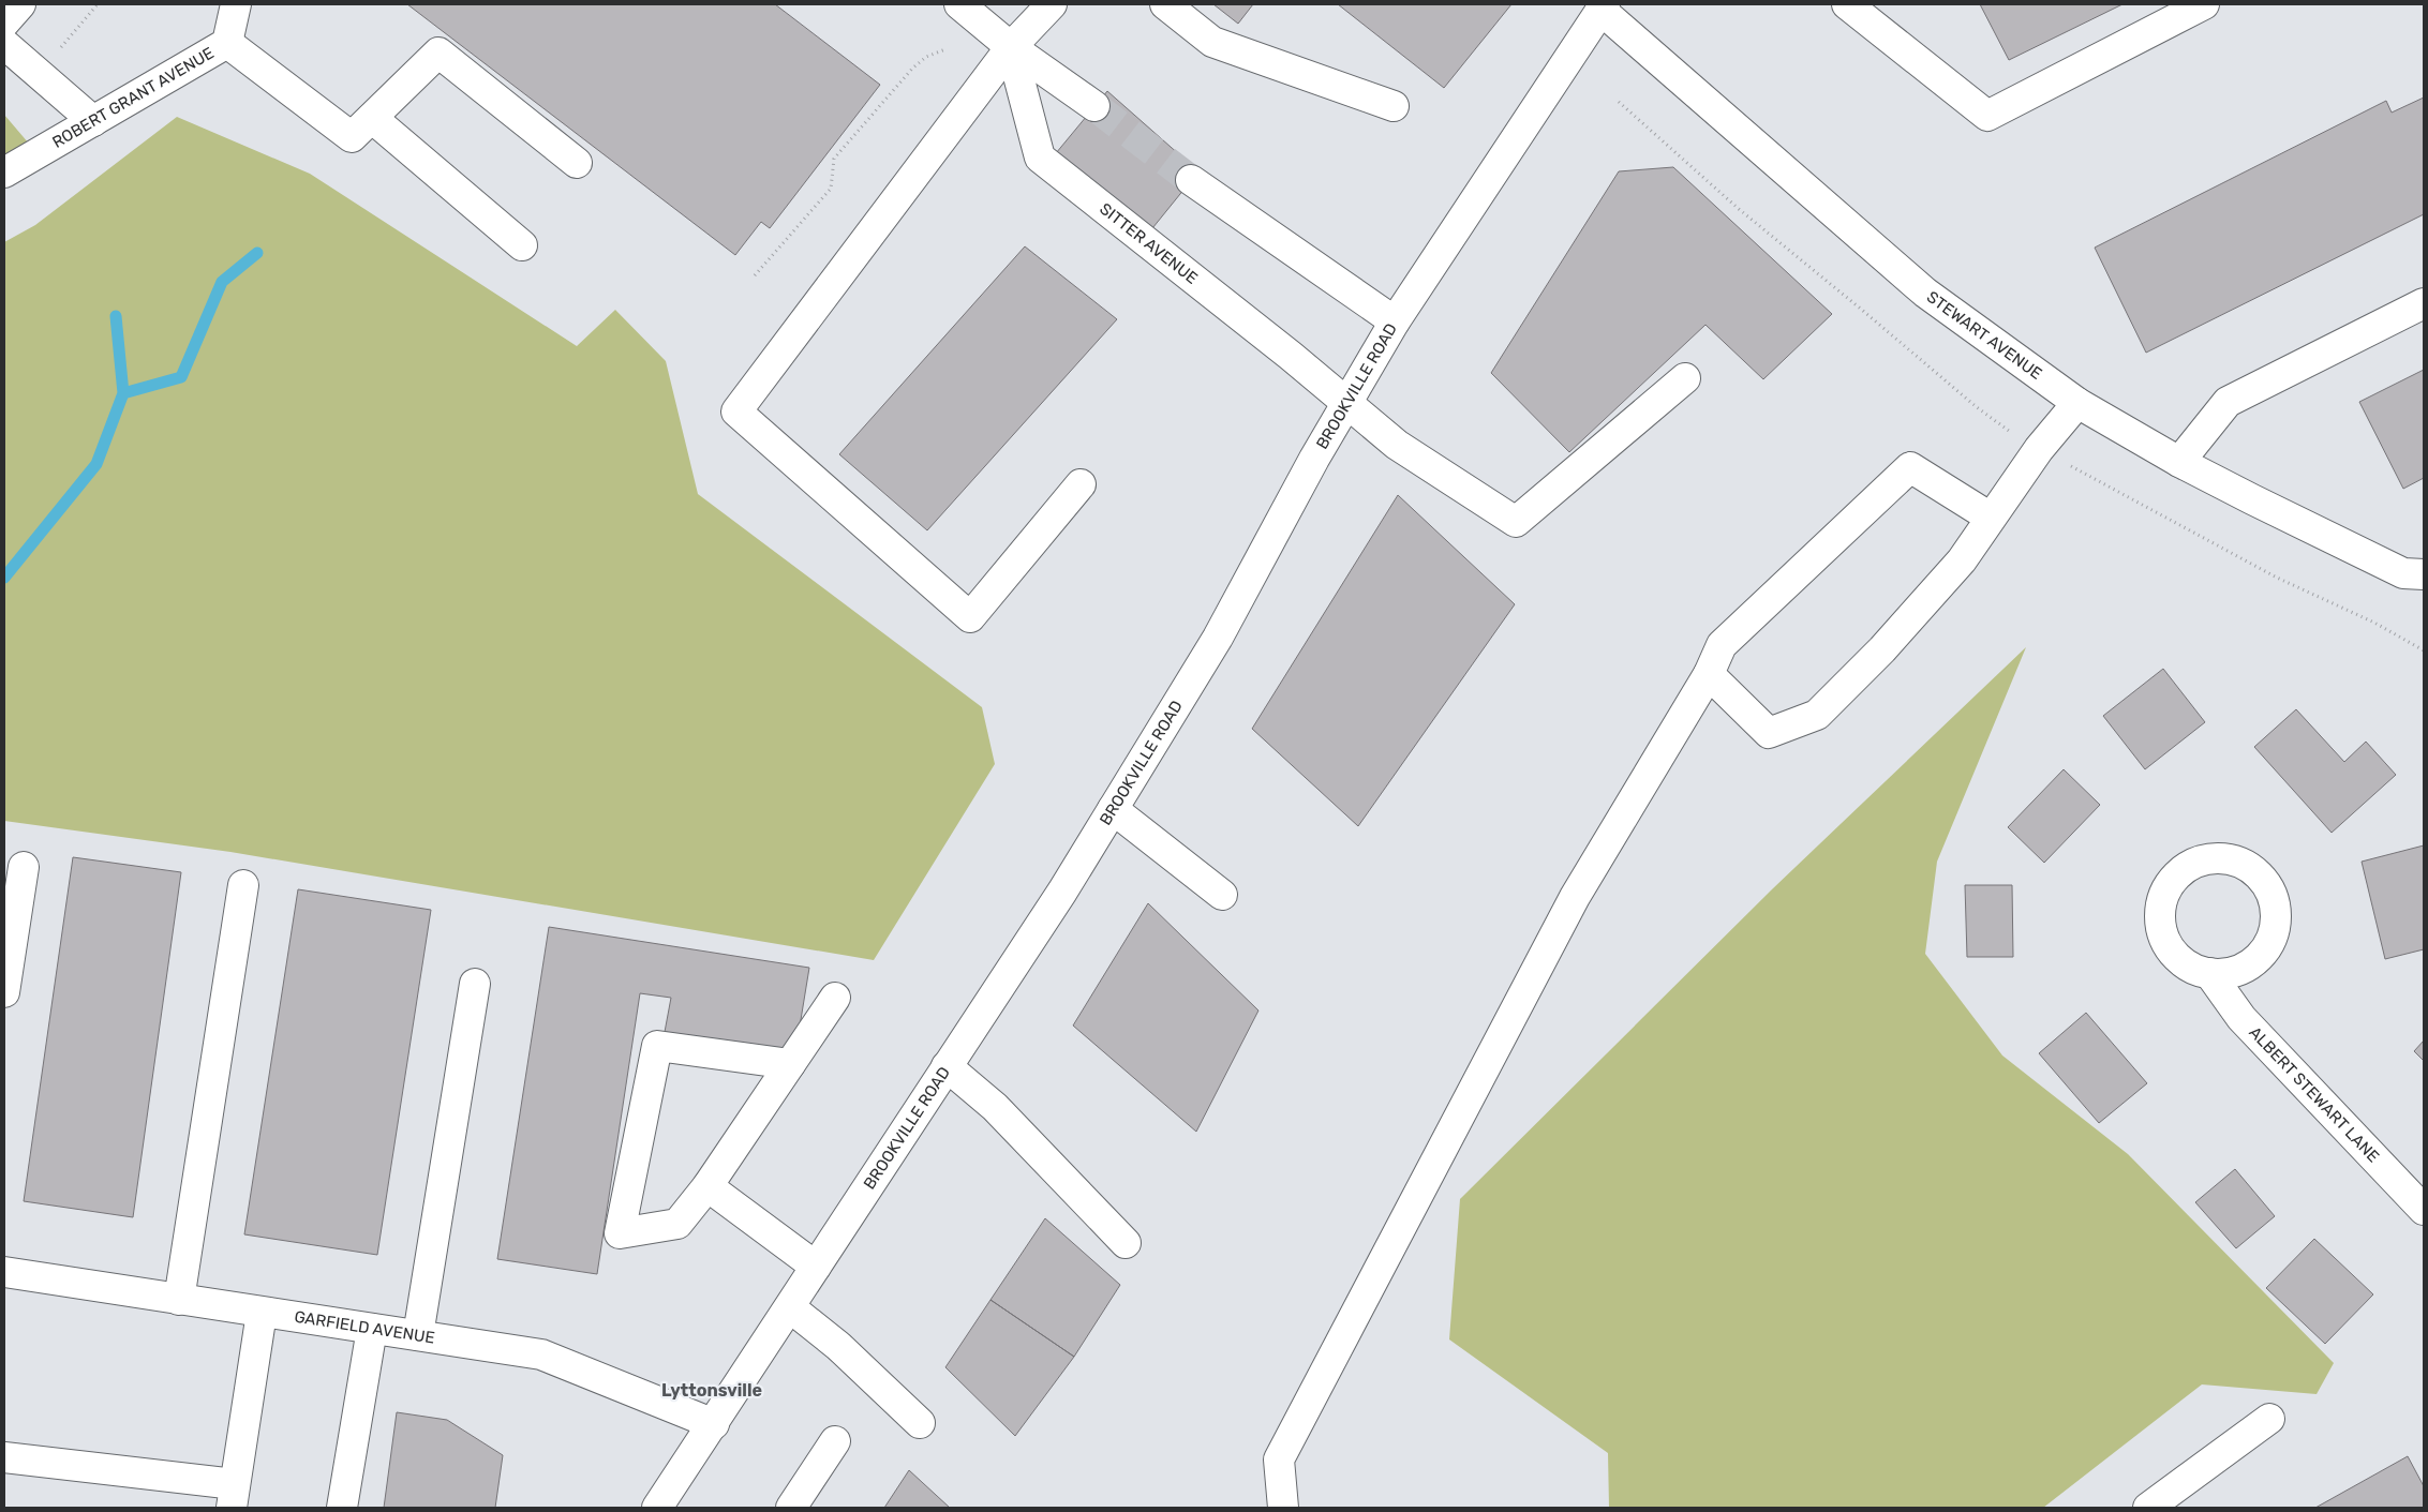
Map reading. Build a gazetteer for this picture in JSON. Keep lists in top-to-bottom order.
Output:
{
  "streets": {
    "street": [
      "ROBERT GRANT AVENUE",
      "SITTER AVENUE",
      "STEWART AVENUE",
      "BROOKVILLE ROAD",
      "ALBERT STEWART LANE",
      "GARFIELD AVENUE"
    ]
  },
  "crossings": [
    ["SITTER AVENUE", "BROOKVILLE ROAD"],
    ["STEWART AVENUE", "BROOKVILLE ROAD"],
    ["BROOKVILLE ROAD", "GARFIELD AVENUE"]
  ],
  "districts": ["Lyttonsville"]
}
